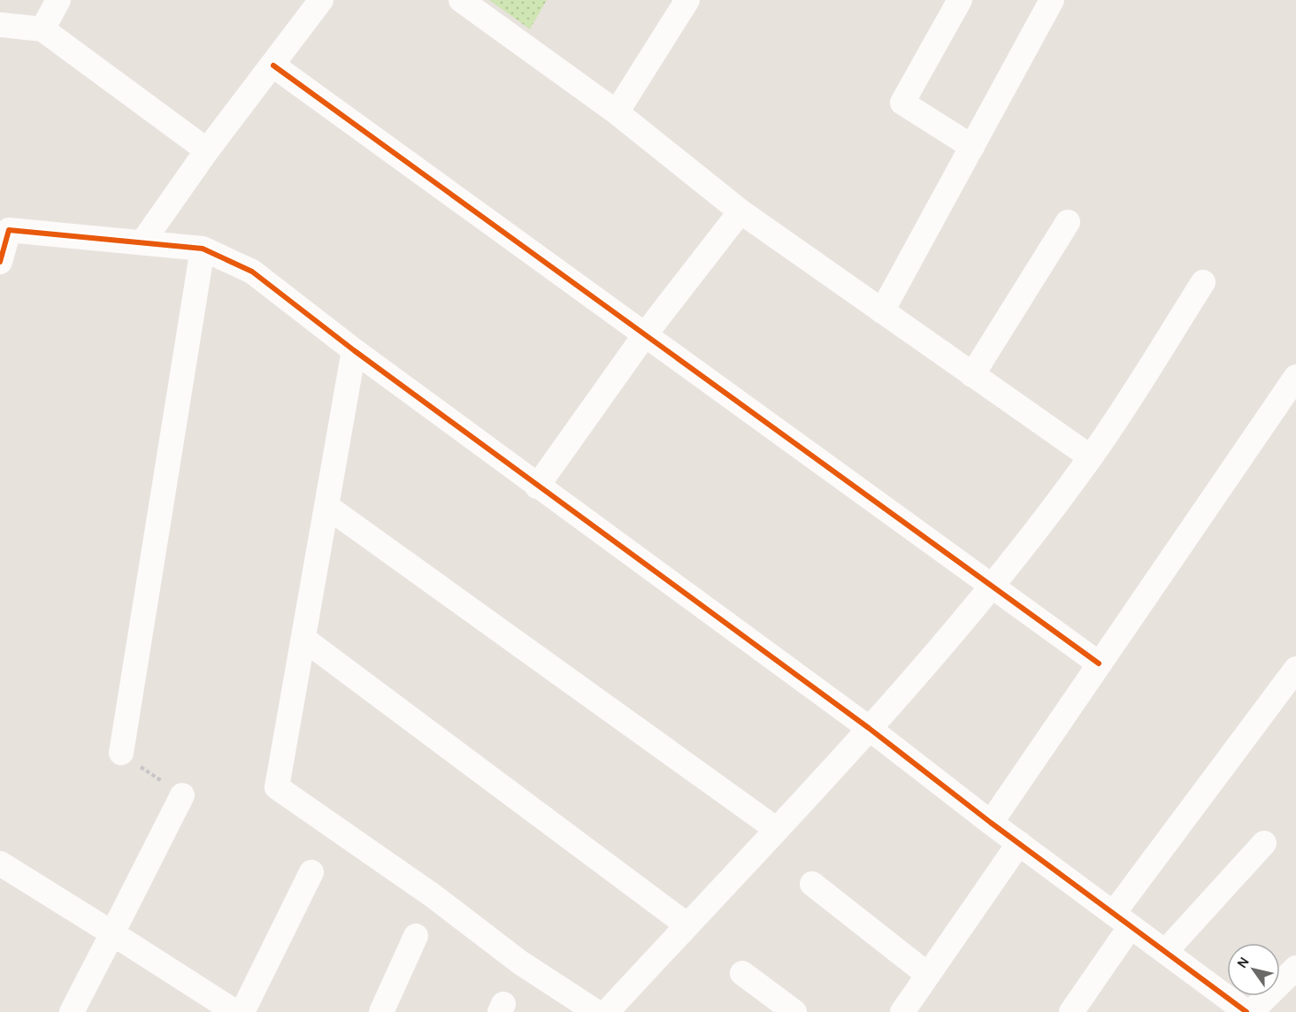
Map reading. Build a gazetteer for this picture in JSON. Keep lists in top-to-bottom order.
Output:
{
  "north": "top left"
}
